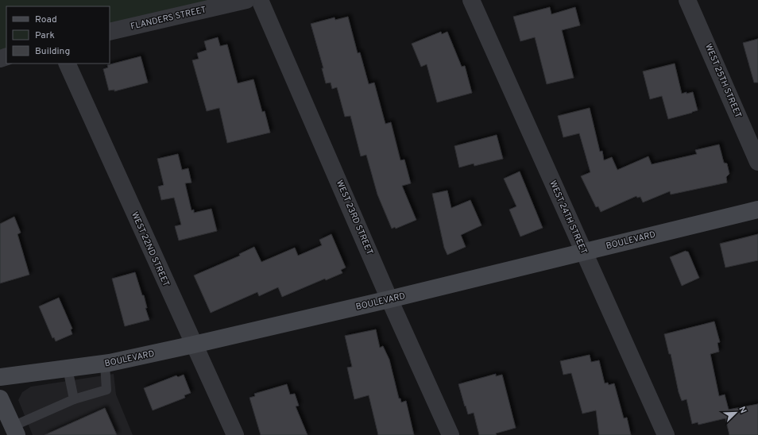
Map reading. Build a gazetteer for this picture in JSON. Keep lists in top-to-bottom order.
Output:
{
  "streets": {
    "main road": ["BOULEVARD"],
    "street": [
      "FLANDERS STREET",
      "WEST 25TH STREET",
      "WEST 23RD STREET",
      "WEST 24TH STREET",
      "WEST 22ND STREET"
    ]
  },
  "crossings": [
    ["WEST 23RD STREET", "BOULEVARD"],
    ["WEST 24TH STREET", "BOULEVARD"],
    ["BOULEVARD", "WEST 22ND STREET"]
  ],
  "legend": ["Road", "Park", "Building"],
  "north": "top right"
}
